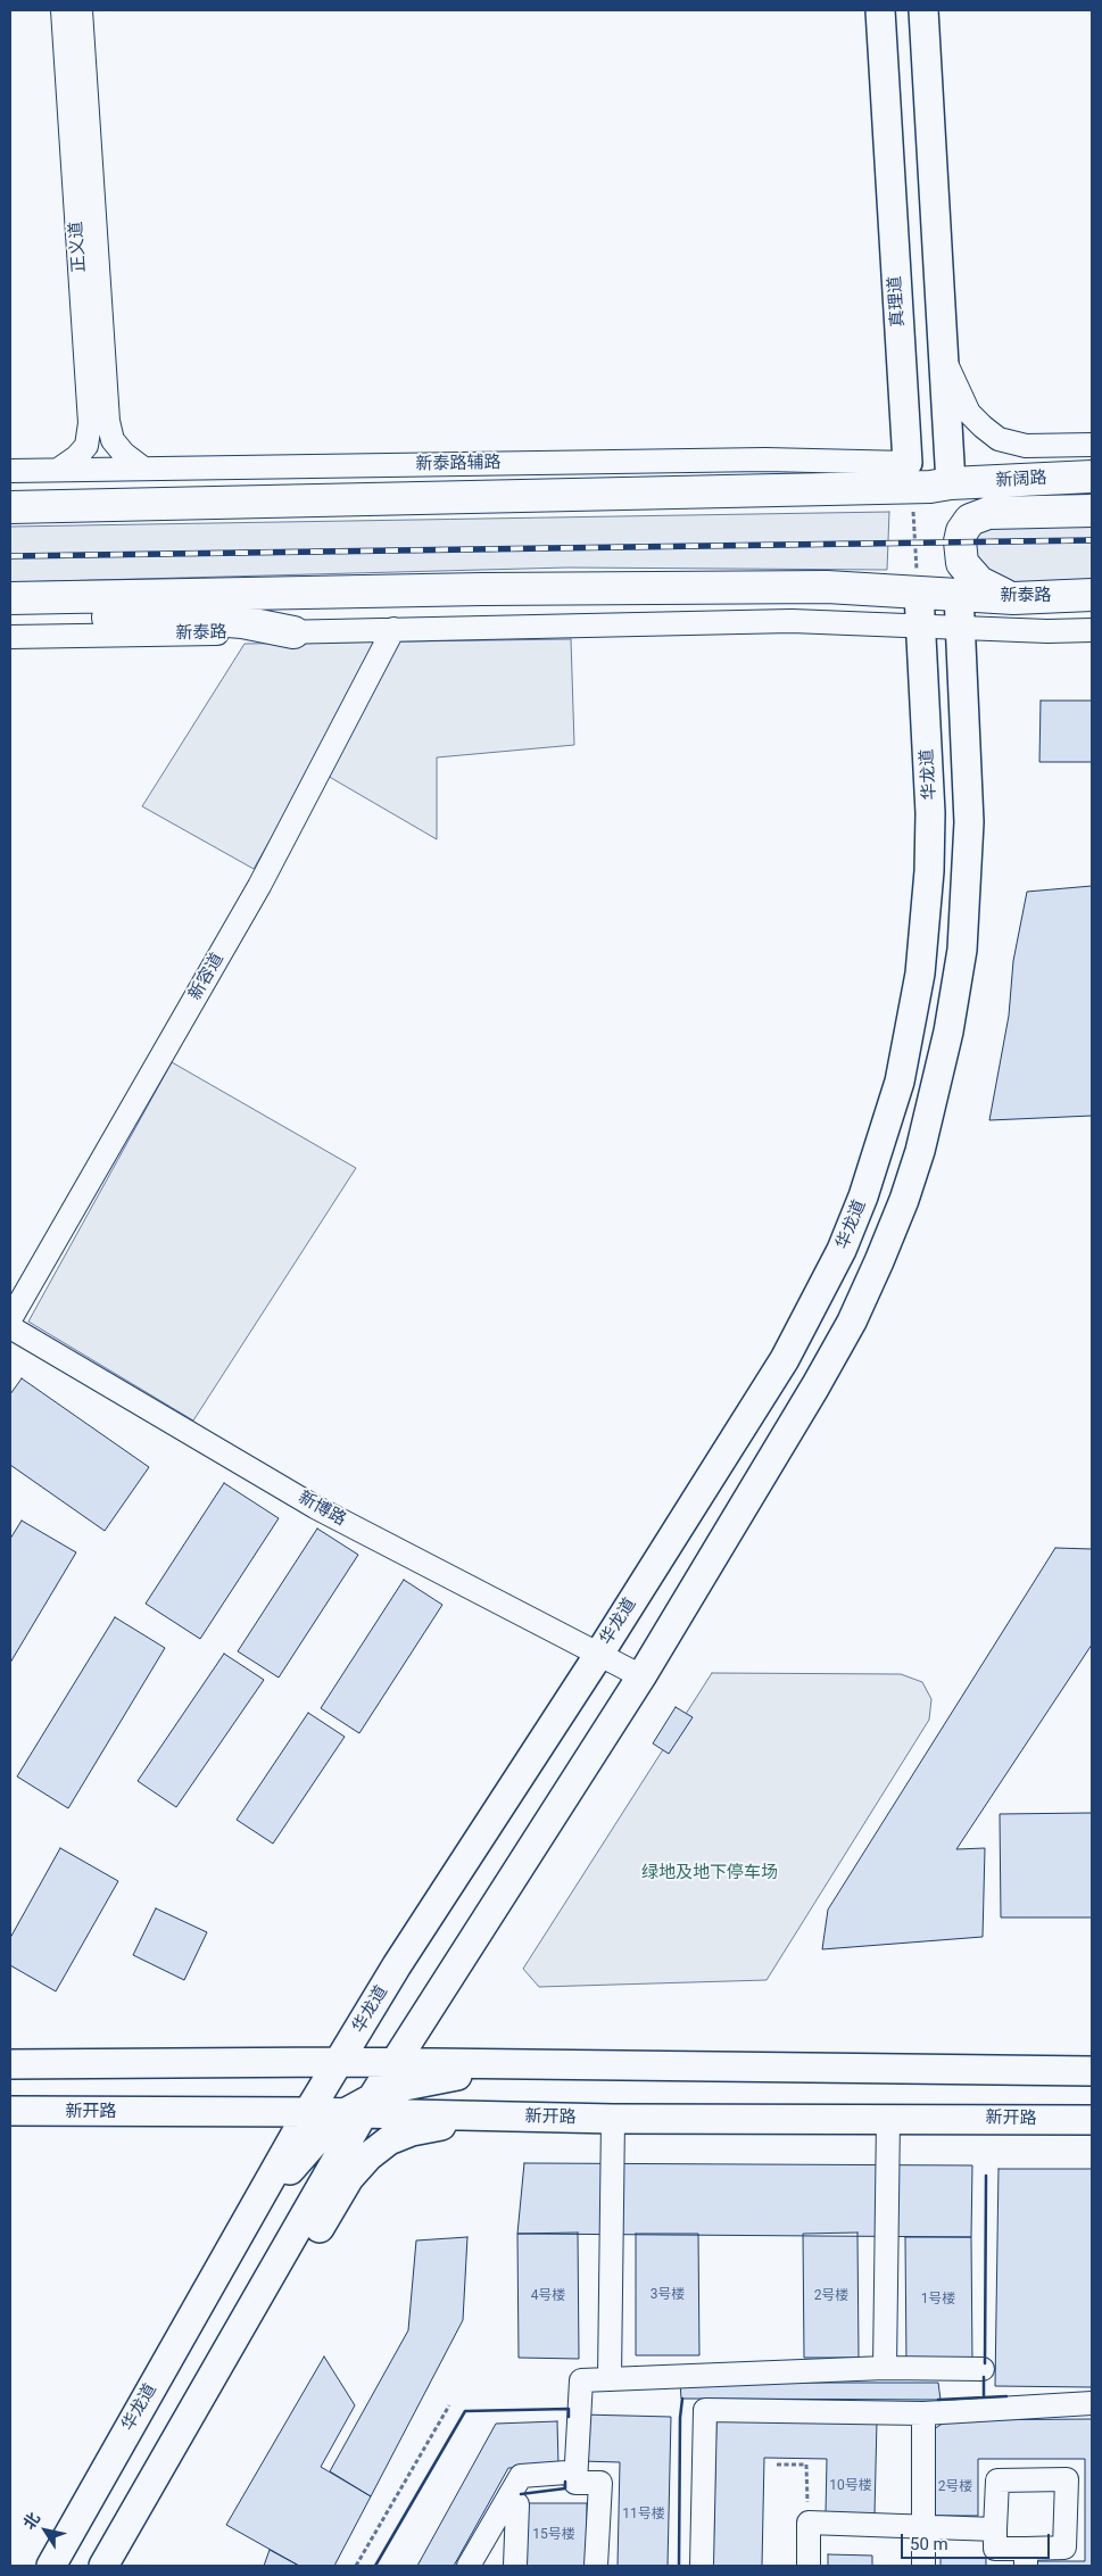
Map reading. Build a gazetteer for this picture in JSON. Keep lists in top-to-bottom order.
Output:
{
  "streets": {
    "highway": ["新阔路", "新泰路"],
    "main road": ["真理道", "华龙道", "新开路"],
    "street": [
      "正义道",
      "新泰路辅路",
      "新容道",
      "新博路"
    ]
  },
  "crossings": [
    ["正义道", "新泰路辅路"],
    ["真理道", "新泰路辅路"],
    ["真理道", "新阔路"],
    ["新泰路辅路", "新阔路"],
    ["新泰路", "华龙道"],
    ["新泰路", "新容道"],
    ["华龙道", "新博路"],
    ["华龙道", "新开路"]
  ],
  "parks": ["绿地及地下停车场"],
  "house_numbers": [
    "3号楼",
    "4号楼",
    "2号楼",
    "1号楼",
    "10号楼",
    "2号楼",
    "11号楼",
    "15号楼"
  ],
  "scale_bar": "50 m",
  "north": "top left"
}
